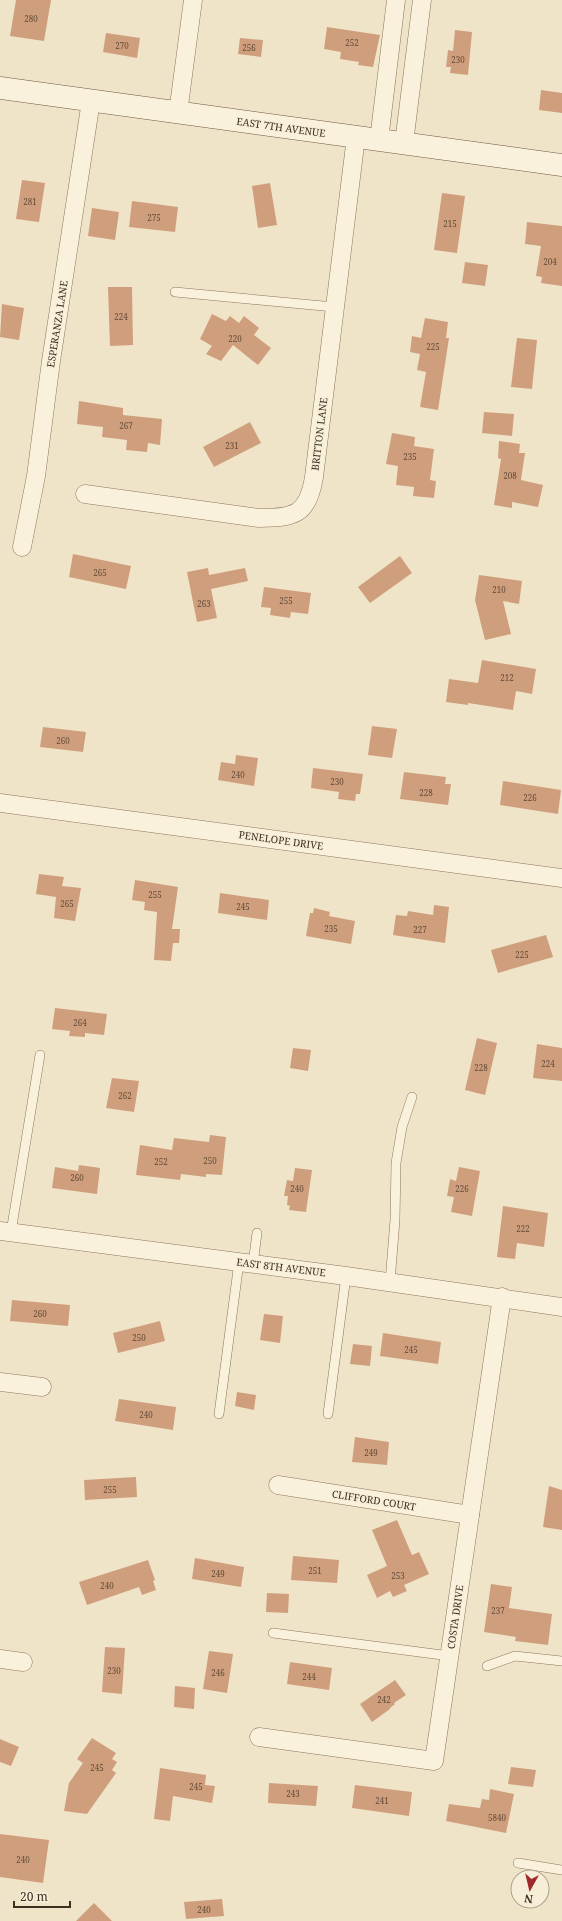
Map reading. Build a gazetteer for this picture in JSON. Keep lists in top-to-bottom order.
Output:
{
  "streets": {
    "main road": ["EAST 7TH AVENUE"],
    "street": [
      "ESPERANZA LANE",
      "BRITTON LANE",
      "PENELOPE DRIVE",
      "EAST 8TH AVENUE",
      "CLIFFORD COURT",
      "COSTA DRIVE"
    ]
  },
  "crossings": [
    ["EAST 7TH AVENUE", "ESPERANZA LANE"],
    ["EAST 7TH AVENUE", "BRITTON LANE"],
    ["EAST 8TH AVENUE", "COSTA DRIVE"],
    ["CLIFFORD COURT", "COSTA DRIVE"]
  ],
  "house_numbers": [
    "280",
    "252",
    "270",
    "256",
    "230",
    "281",
    "275",
    "215",
    "204",
    "224",
    "220",
    "225",
    "267",
    "231",
    "235",
    "208",
    "265",
    "210",
    "255",
    "263",
    "212",
    "260",
    "240",
    "230",
    "228",
    "226",
    "255",
    "265",
    "245",
    "235",
    "227",
    "225",
    "264",
    "224",
    "228",
    "262",
    "250",
    "252",
    "260",
    "240",
    "226",
    "222",
    "260",
    "250",
    "245",
    "240",
    "249",
    "255",
    "251",
    "249",
    "253",
    "240",
    "237",
    "230",
    "246",
    "244",
    "242",
    "245",
    "245",
    "243",
    "241",
    "5840",
    "240",
    "240"
  ],
  "scale_bar": "20 m",
  "north": "bottom"
}
